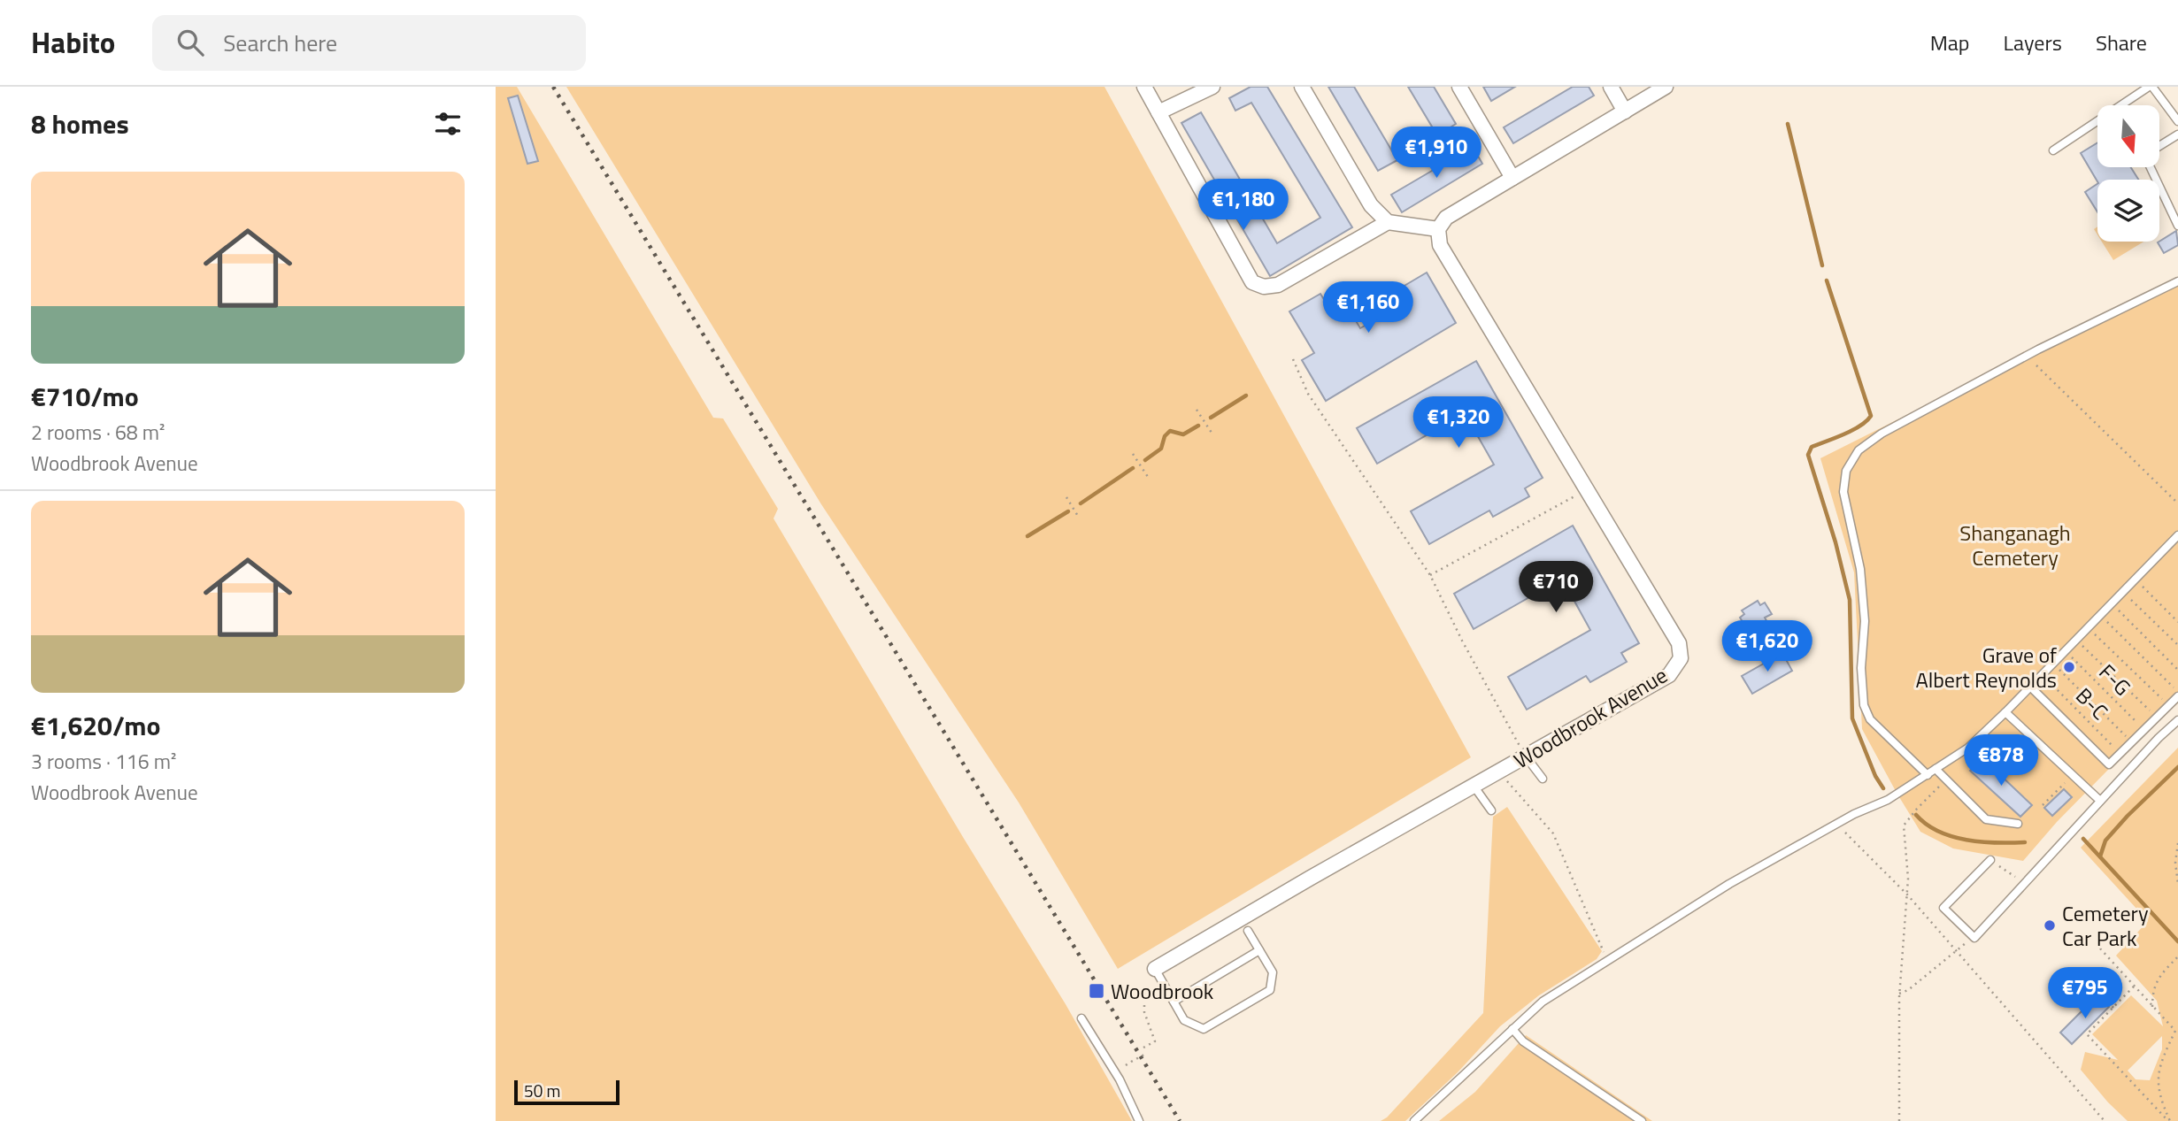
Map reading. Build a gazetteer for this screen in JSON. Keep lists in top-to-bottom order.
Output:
{
  "streets": {
    "street": ["Woodbrook Avenue"],
    "path": ["F-G", "B-C"]
  },
  "parks": ["Shanganagh Cemetery"],
  "places": {
    "other": ["Grave of Albert Reynolds", "Cemetery Car Park"],
    "transit": ["Woodbrook"]
  },
  "scale_bar": "50 m",
  "north": "bottom",
  "page": {
    "header": "Habito",
    "search": "Search here",
    "nav": ["Map", "Layers", "Share"],
    "heading": "8 homes",
    "price": [
      "€1,910",
      "€1,180",
      "€1,160",
      "€1,320",
      "€710",
      "€1,620",
      "€878",
      "€795"
    ],
    "list": [
      {
        "name": "€710/mo",
        "note": "2 rooms · 68 m² · Woodbrook Avenue"
      },
      {
        "name": "€1,620/mo",
        "note": "3 rooms · 116 m² · Woodbrook Avenue"
      }
    ],
    "scale": "50 m"
  }
}
